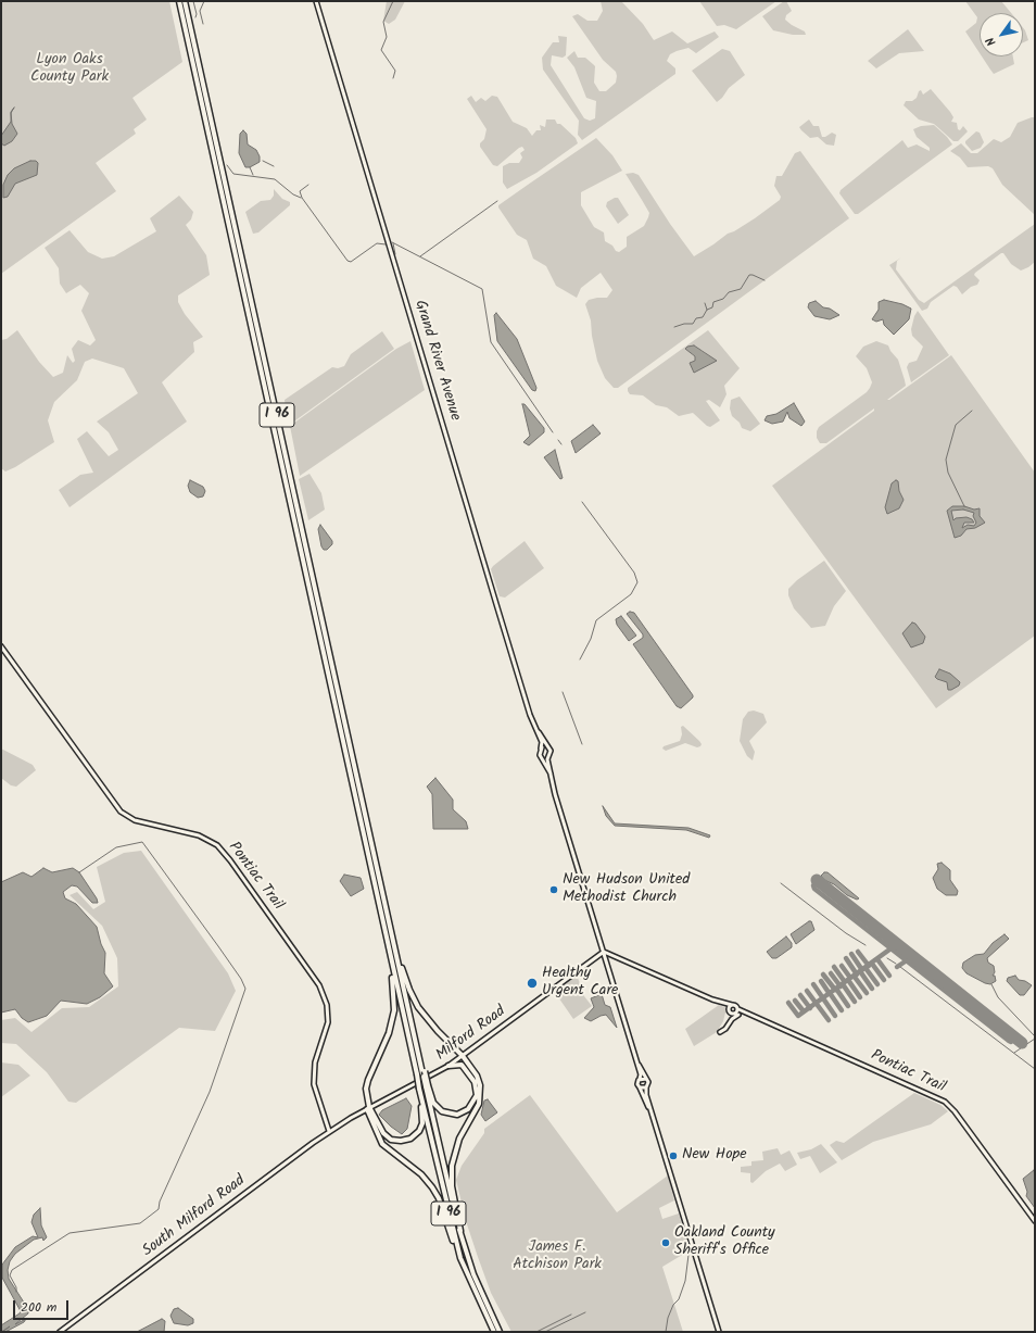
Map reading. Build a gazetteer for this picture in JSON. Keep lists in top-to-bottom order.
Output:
{
  "streets": {
    "highway": ["I 96"],
    "main road": [
      "Grand River Avenue",
      "Pontiac Trail",
      "Milford Road",
      "South Milford Road"
    ]
  },
  "crossings": [
    ["Pontiac Trail", "South Milford Road"],
    ["Milford Road", "South Milford Road"]
  ],
  "parks": ["Lyon Oaks County Park", "James F. Atchison Park"],
  "places": [
    "New Hudson United Methodist Church",
    "Healthy Urgent Care",
    "New Hope",
    "Oakland County Sheriff's Office"
  ],
  "scale_bar": "200 m",
  "north": "bottom left"
}
